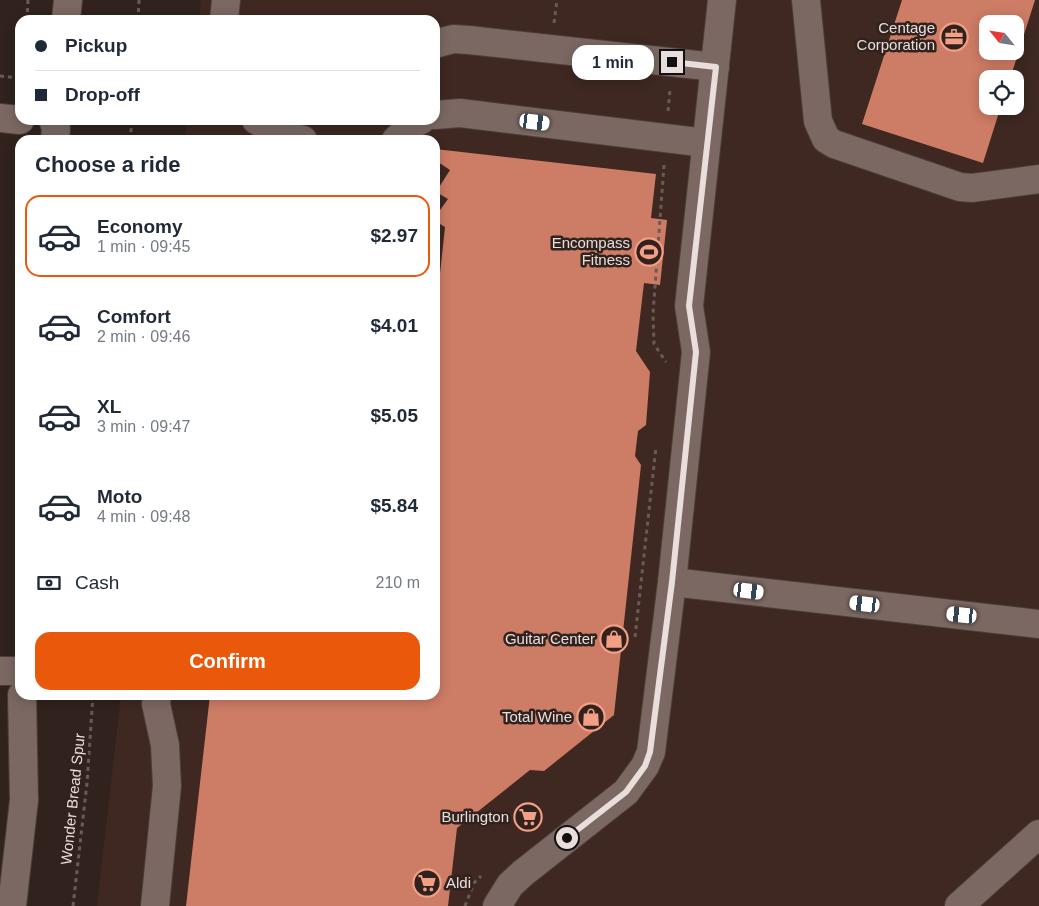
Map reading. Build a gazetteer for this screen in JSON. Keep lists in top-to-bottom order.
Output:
{
  "streets": {
    "path": ["Wonder Bread Spur"]
  },
  "places": {
    "office": ["Centage Corporation"],
    "sports": ["Encompass Fitness"],
    "shop": ["Guitar Center", "Total Wine"],
    "supermarket": ["Burlington", "Aldi"]
  },
  "north": "top left",
  "page": {
    "banner": ["Pickup", "Drop-off"],
    "bubble": "1 min",
    "heading": "Choose a ride",
    "list": [
      {
        "name": "Economy",
        "note": "1 min · 09:45",
        "value": "$2.97"
      },
      {
        "name": "Comfort",
        "note": "2 min · 09:46",
        "value": "$4.01"
      },
      {
        "name": "XL",
        "note": "3 min · 09:47",
        "value": "$5.05"
      },
      {
        "name": "Moto",
        "note": "4 min · 09:48",
        "value": "$5.84"
      }
    ],
    "pay": ["Cash", "210 m"],
    "buttons": "Confirm"
  }
}
